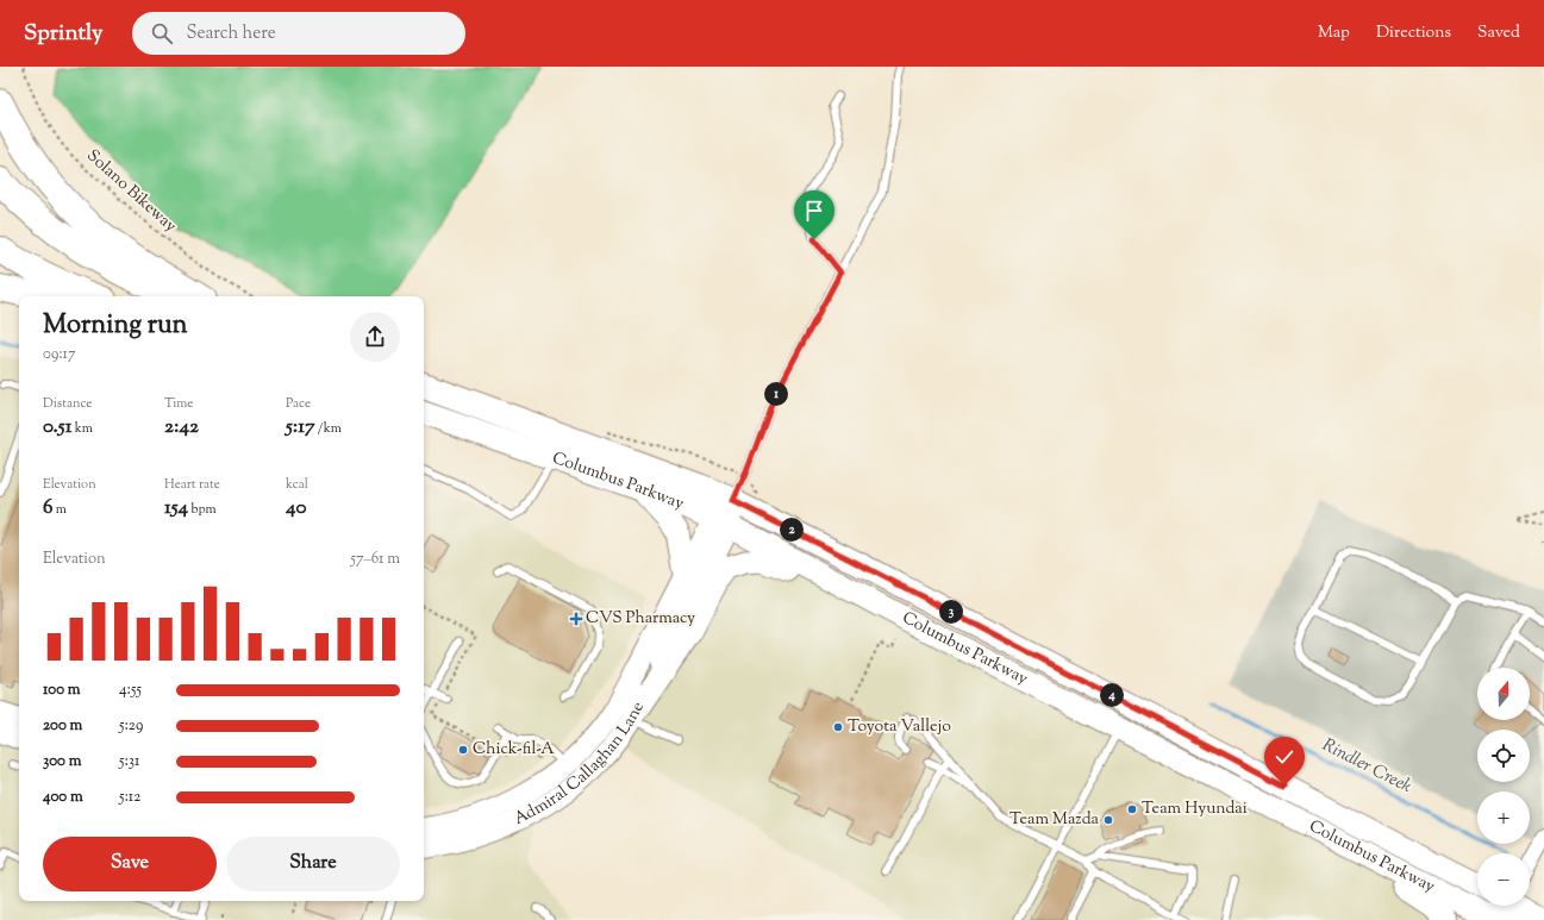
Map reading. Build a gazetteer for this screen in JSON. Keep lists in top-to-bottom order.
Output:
{
  "streets": {
    "highway": ["Columbus Parkway"],
    "main road": ["Admiral Callaghan Lane"],
    "path": ["Solano Bikeway"]
  },
  "crossings": [
    ["Columbus Parkway", "Admiral Callaghan Lane"]
  ],
  "water": ["Rindler Creek"],
  "places": {
    "health": ["CVS Pharmacy"],
    "other": [
      "Toyota Vallejo",
      "Chick-fil-A",
      "Team Hyundai",
      "Team Mazda"
    ]
  },
  "north": "top",
  "page": {
    "header": "Sprintly",
    "search": "Search here",
    "nav": ["Map", "Directions", "Saved"],
    "heading": ["Morning run", "09:17"],
    "stats": [
      ["Distance", "0.51 km"],
      ["Time", "2:42"],
      ["Pace", "5:17 /km"],
      ["Elevation", "6 m"],
      ["Heart rate", "154 bpm"],
      ["kcal", "40"]
    ],
    "pins": [
      "1",
      "2",
      "3",
      "4"
    ],
    "chart": ["Elevation", "57–61 m"],
    "map_buttons": ["+", "−"],
    "list": [
      {
        "name": "100 m",
        "note": "4:55"
      },
      {
        "name": "200 m",
        "note": "5:29"
      },
      {
        "name": "300 m",
        "note": "5:31"
      },
      {
        "name": "400 m",
        "note": "5:12"
      }
    ],
    "buttons": ["Save", "Share"]
  }
}
